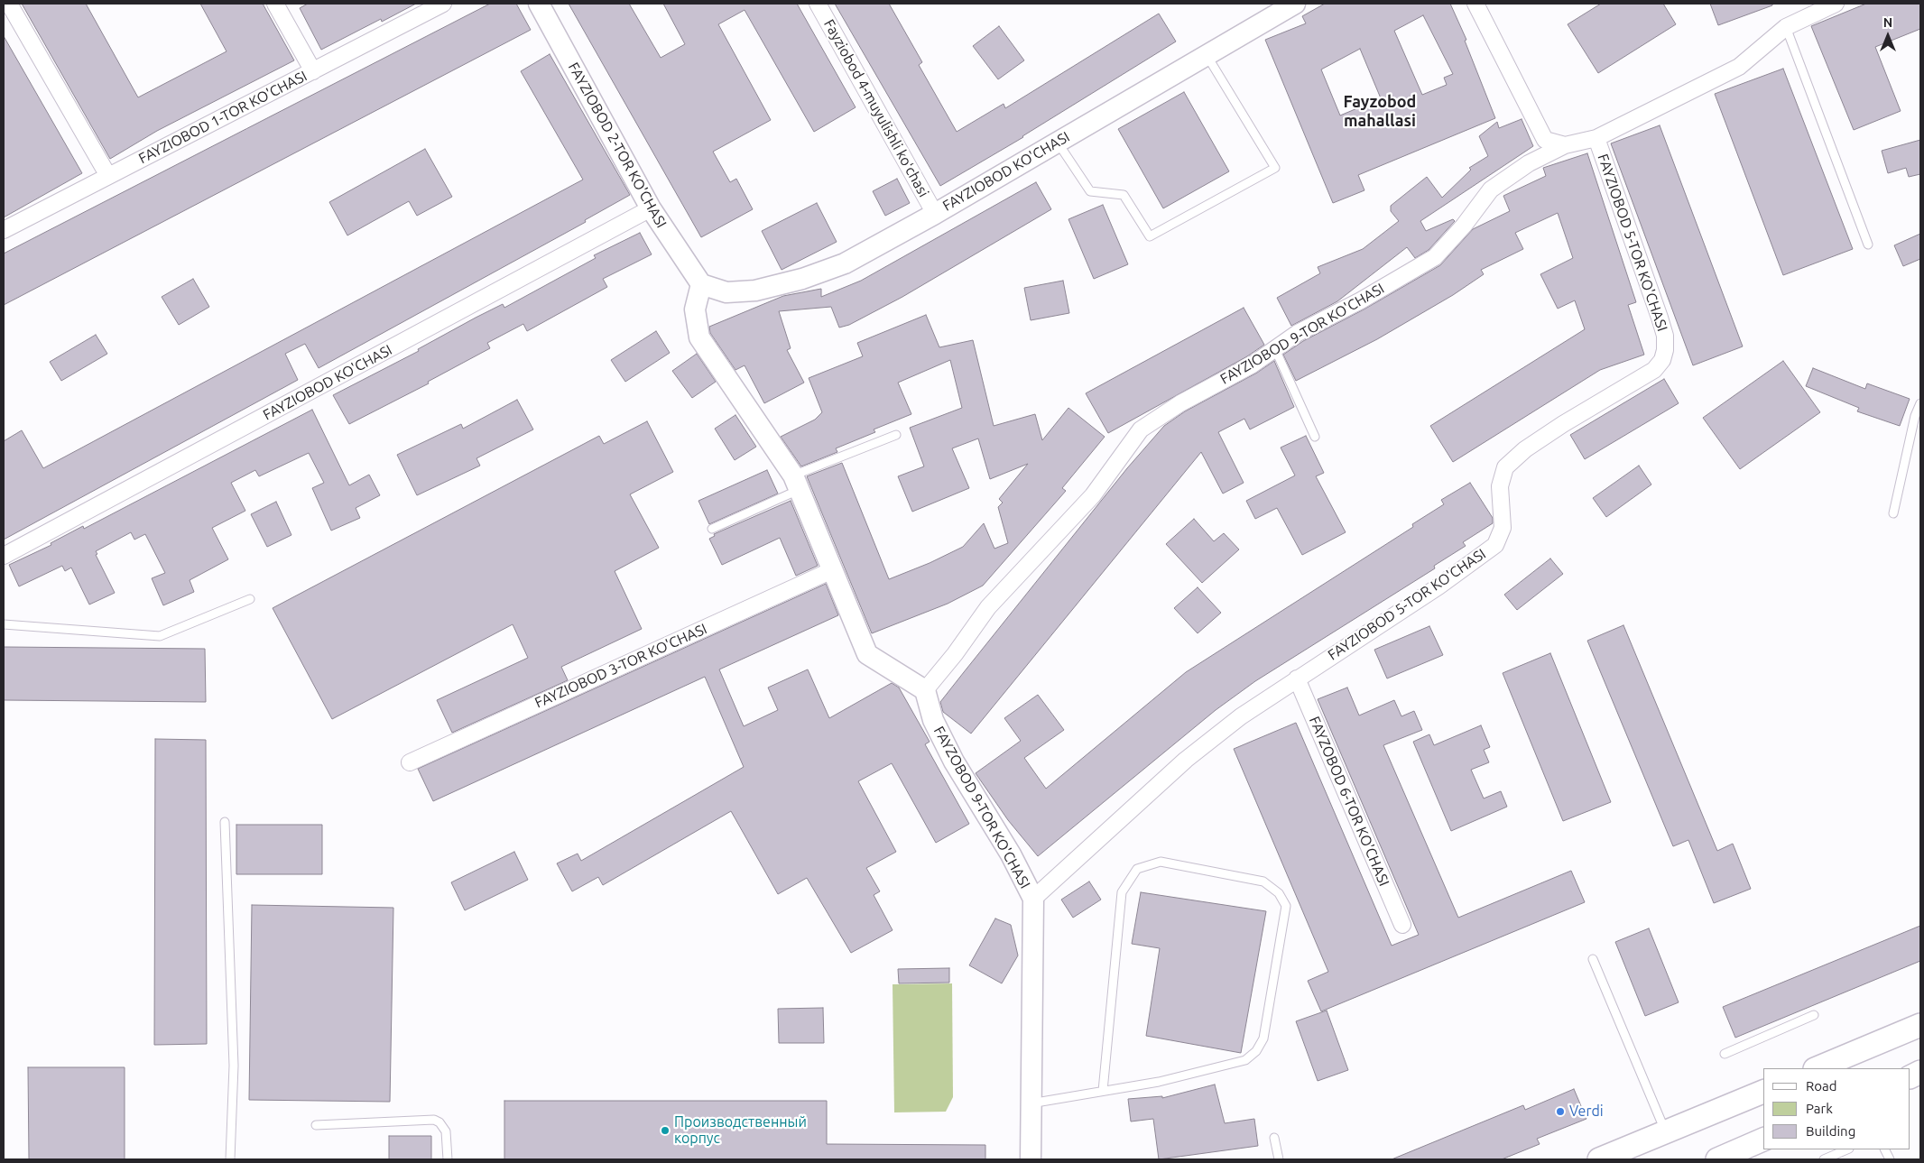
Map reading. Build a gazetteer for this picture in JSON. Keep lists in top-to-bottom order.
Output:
{
  "streets": {
    "street": [
      "Fayziobod 4-muyulishli koʻchasi",
      "FAYZIOBOD 1-TOR KO'CHASI",
      "FAYZIOBOD 2-TOR KO'CHASI",
      "FAYZIOBOD KO'CHASI",
      "FAYZIOBOD 5-TOR KO'CHASI",
      "FAYZIOBOD 9-TOR KO'CHASI",
      "FAYZIOBOD 3-TOR KO'CHASI",
      "FAYZOBOD 6-TOR KO'CHASI",
      "FAYZOBOD 9-TOR KO'CHASI"
    ]
  },
  "crossings": [
    ["Fayziobod 4-muyulishli koʻchasi", "FAYZIOBOD KO'CHASI"],
    ["FAYZIOBOD 2-TOR KO'CHASI", "FAYZIOBOD KO'CHASI"],
    ["FAYZIOBOD 5-TOR KO'CHASI", "FAYZIOBOD 9-TOR KO'CHASI"],
    ["FAYZIOBOD 5-TOR KO'CHASI", "FAYZOBOD 6-TOR KO'CHASI"],
    ["FAYZIOBOD 5-TOR KO'CHASI", "FAYZOBOD 9-TOR KO'CHASI"],
    ["FAYZIOBOD 9-TOR KO'CHASI", "FAYZOBOD 9-TOR KO'CHASI"]
  ],
  "districts": ["Fayzobod mahallasi"],
  "places": ["Verdi", "Производственный корпус"],
  "legend": ["Road", "Park", "Building"],
  "north": "top"
}
